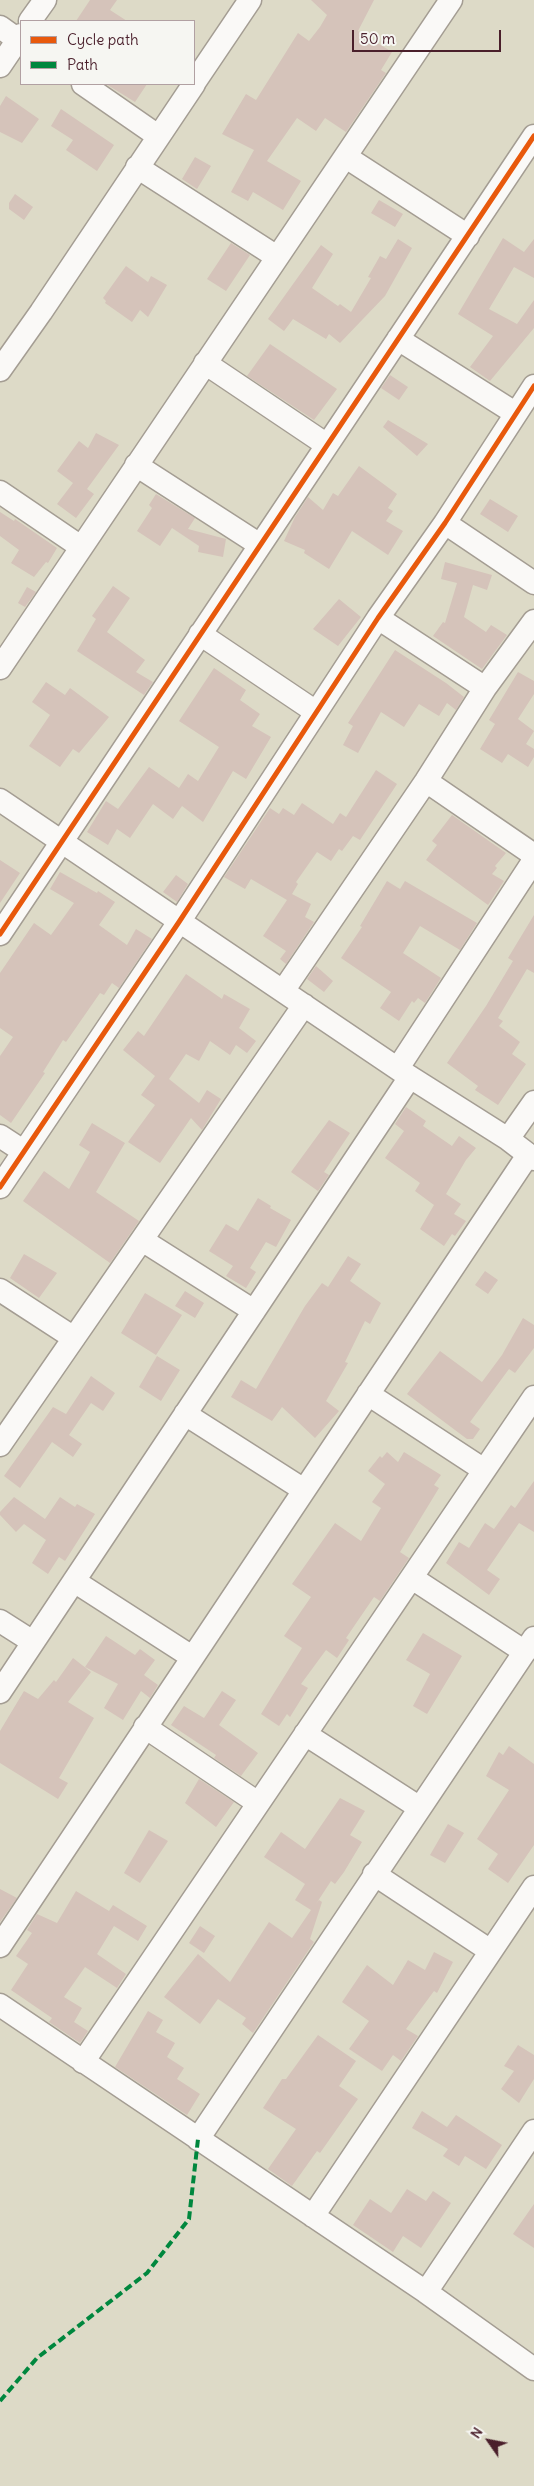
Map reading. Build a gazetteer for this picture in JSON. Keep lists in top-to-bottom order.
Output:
{
  "legend": ["Cycle path", "Path"],
  "scale_bar": "50 m",
  "north": "top left"
}
